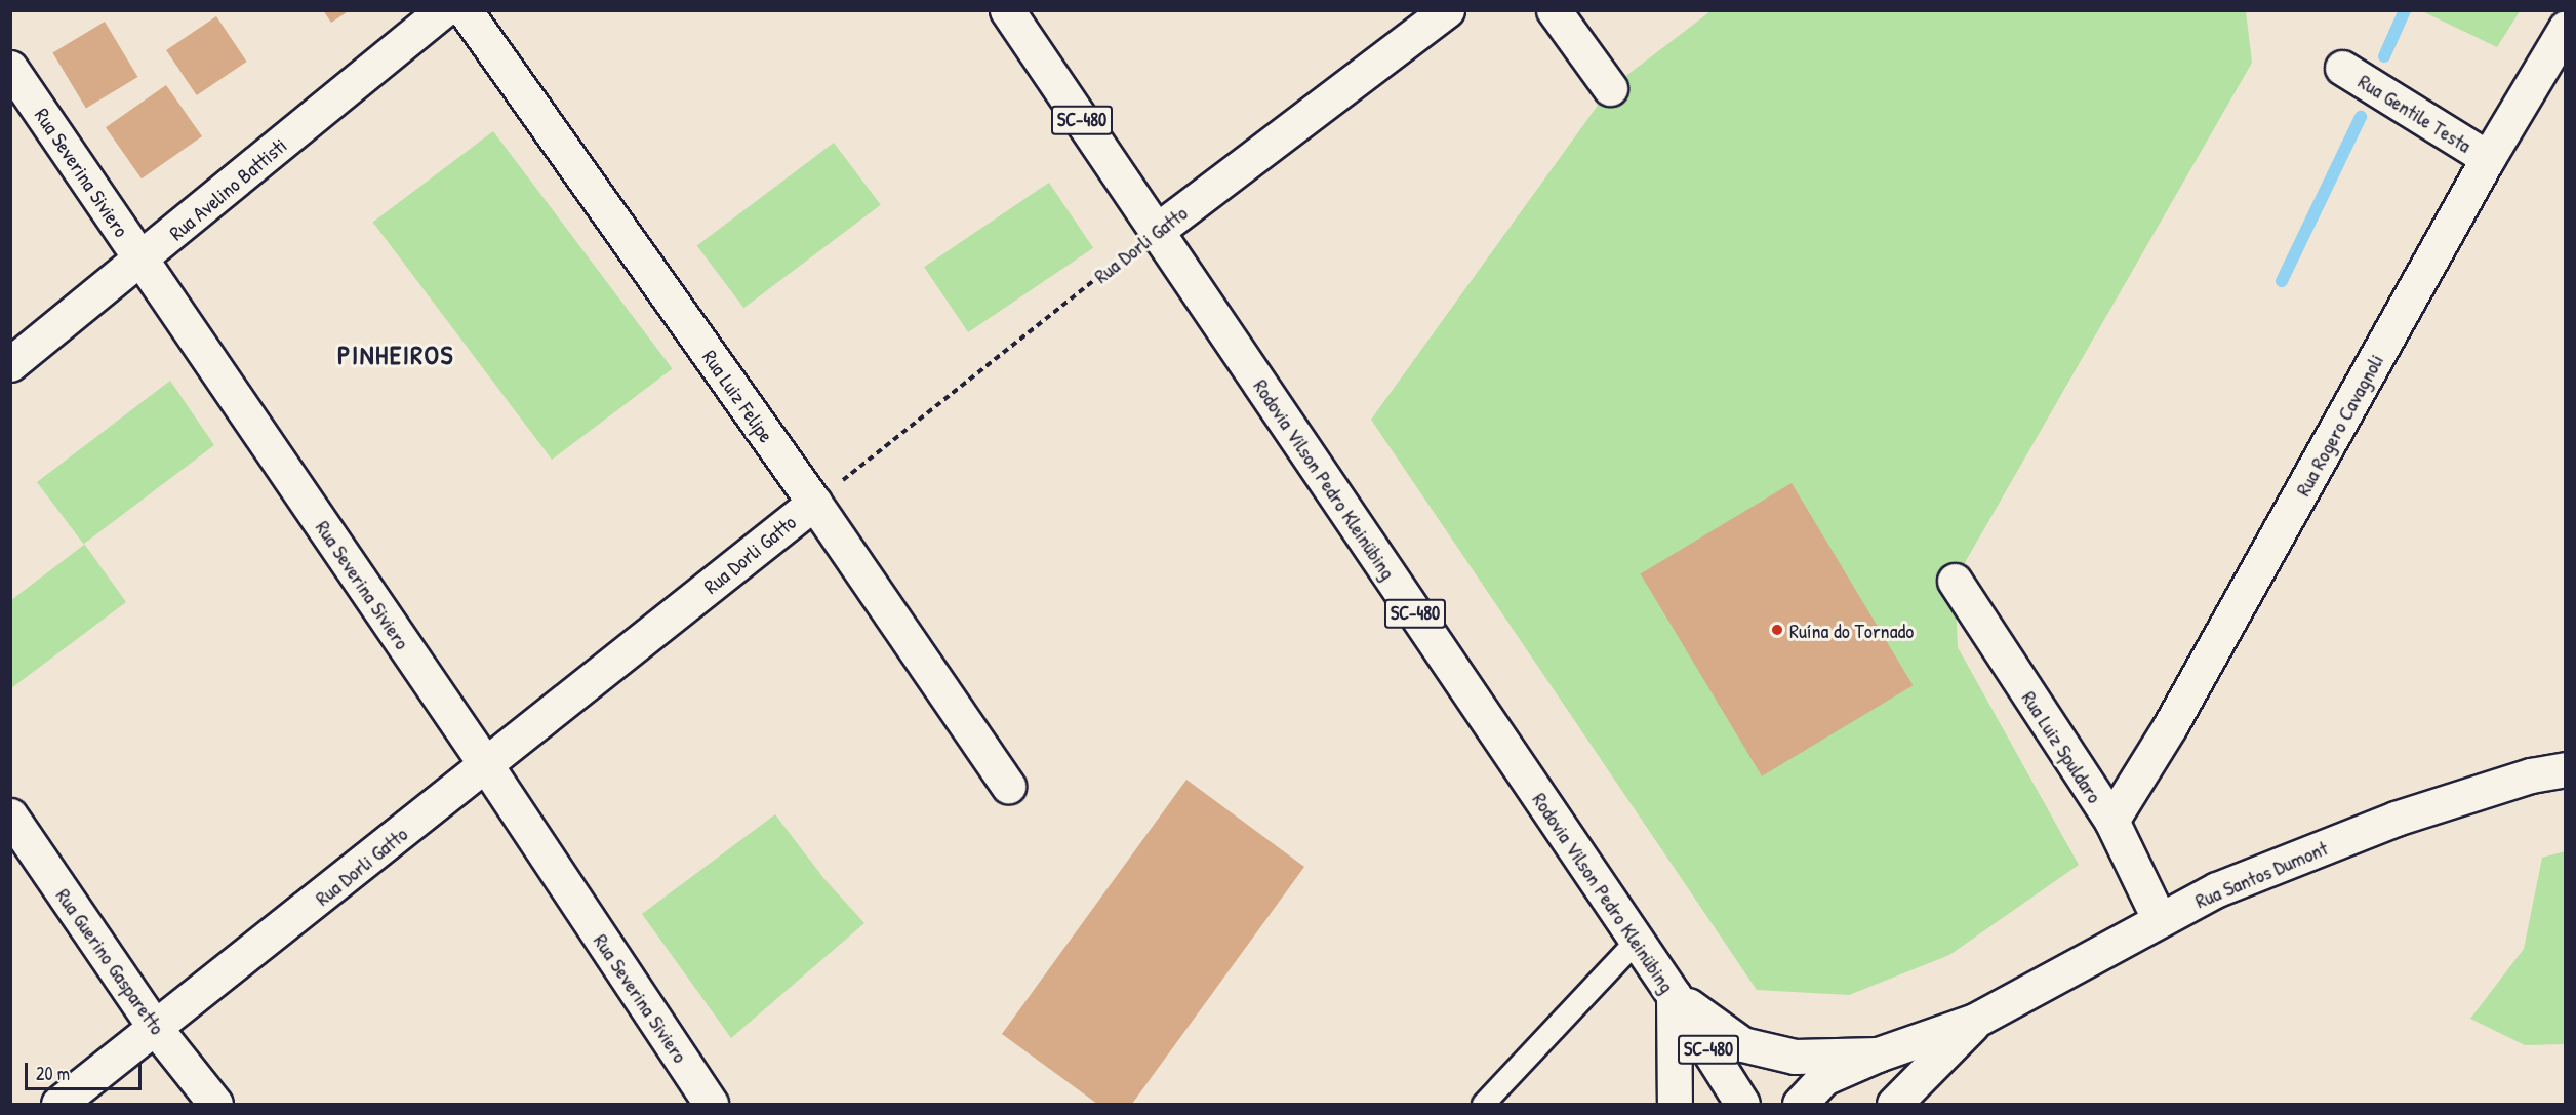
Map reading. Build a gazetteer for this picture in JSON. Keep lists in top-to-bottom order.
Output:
{
  "streets": {
    "street": [
      "Rua Gentile Testa",
      "SC-480",
      "Rua Severina Siviero",
      "Rua Avelino Battisti",
      "Rua Dorli Gatto",
      "Rua Luiz Felipe",
      "Rua Rogero Cavagnoli",
      "Rodovia Vilson Pedro Kleinübing",
      "Rua Luiz Spuldaro",
      "Rua Santos Dumont",
      "Rua Guerino Gasparetto"
    ]
  },
  "crossings": [
    ["Rua Gentile Testa", "Rua Rogero Cavagnoli"],
    ["Rua Severina Siviero", "Rua Avelino Battisti"],
    ["Rua Severina Siviero", "Rua Dorli Gatto"],
    ["Rua Dorli Gatto", "Rua Luiz Felipe"],
    ["Rua Dorli Gatto", "Rodovia Vilson Pedro Kleinübing"],
    ["Rua Dorli Gatto", "Rua Guerino Gasparetto"],
    ["Rua Rogero Cavagnoli", "Rua Luiz Spuldaro"],
    ["Rua Luiz Spuldaro", "Rua Santos Dumont"]
  ],
  "districts": ["PINHEIROS"],
  "places": ["Ruína do Tornado"],
  "scale_bar": "20 m"
}
